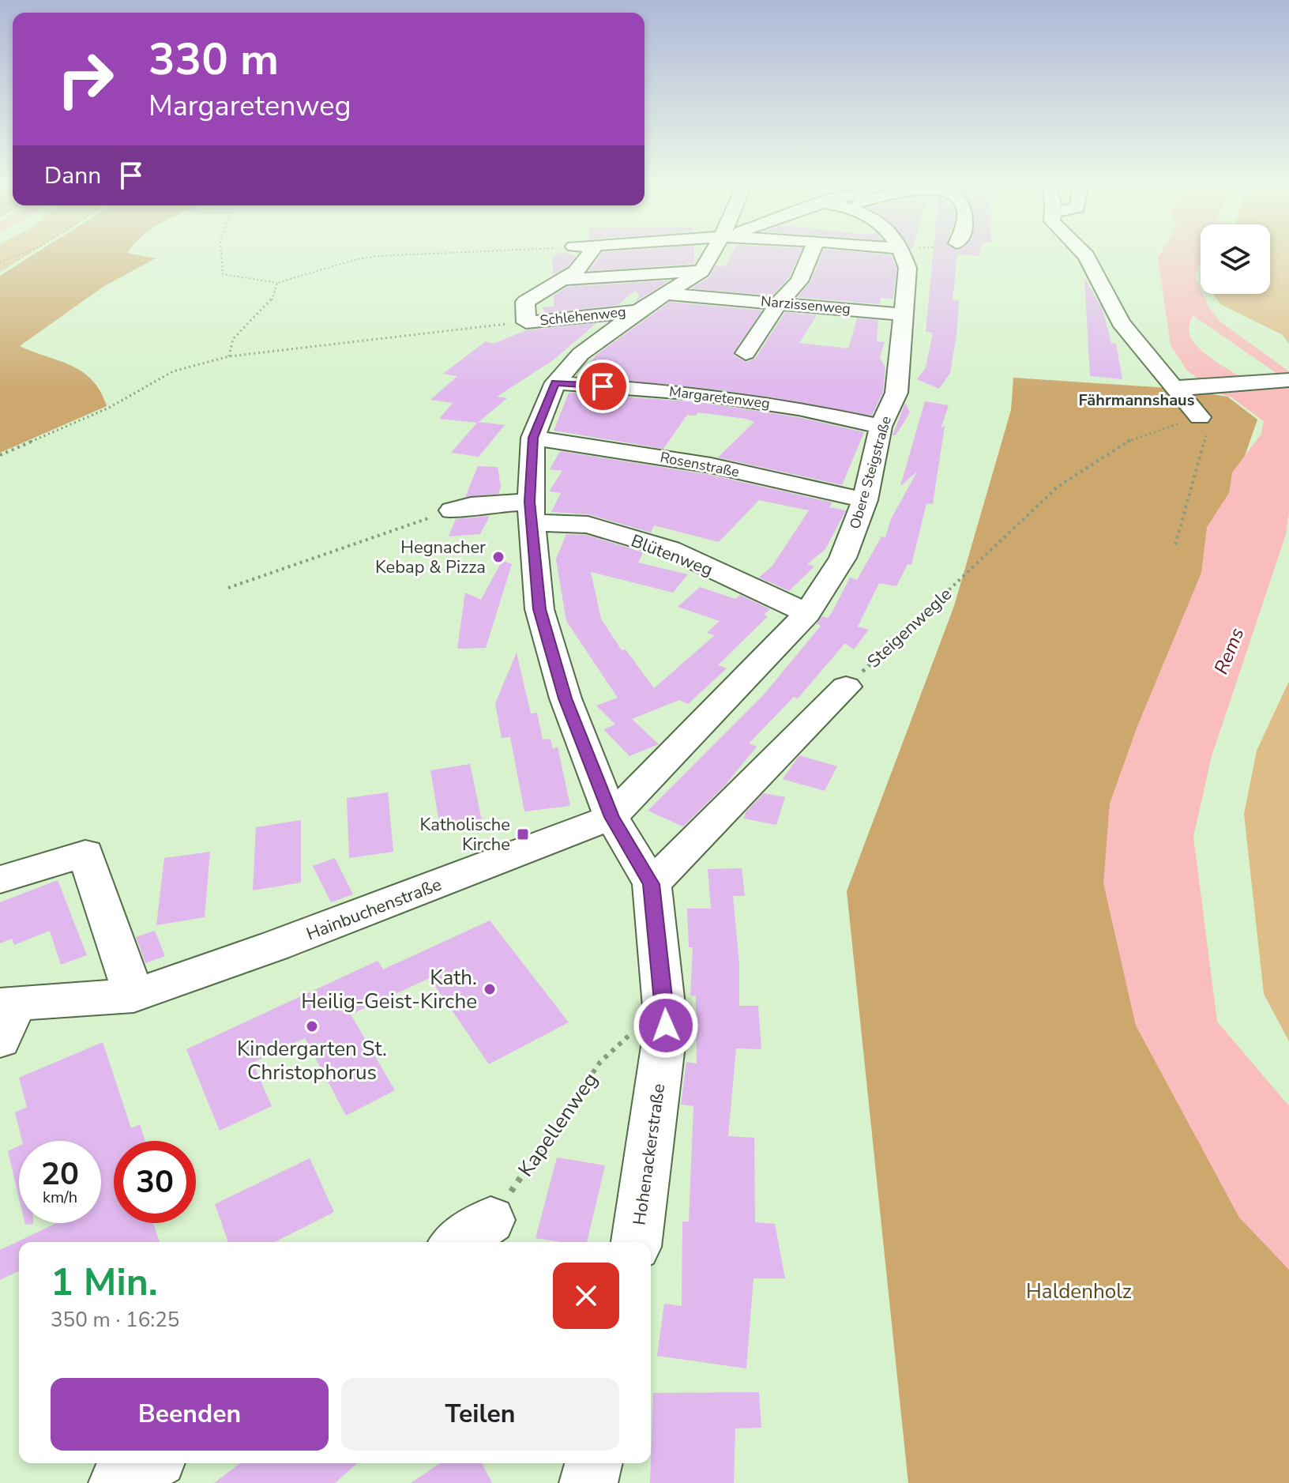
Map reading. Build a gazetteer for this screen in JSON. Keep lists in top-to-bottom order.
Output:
{
  "streets": {
    "street": [
      "Narzissenweg",
      "Schlehenweg",
      "Margaretenweg",
      "Rosenstraße",
      "Obere Steigstraße",
      "Blütenweg",
      "Hainbuchenstraße",
      "Hohenackerstraße"
    ],
    "path": ["Steigenwegle", "Kapellenweg"]
  },
  "crossings": [
    ["Narzissenweg", "Obere Steigstraße"],
    ["Narzissenweg", "Hohenackerstraße"],
    ["Schlehenweg", "Hohenackerstraße"],
    ["Margaretenweg", "Obere Steigstraße"],
    ["Margaretenweg", "Hohenackerstraße"],
    ["Rosenstraße", "Obere Steigstraße"],
    ["Rosenstraße", "Hohenackerstraße"],
    ["Obere Steigstraße", "Blütenweg"],
    ["Obere Steigstraße", "Hainbuchenstraße"],
    ["Obere Steigstraße", "Hohenackerstraße"],
    ["Blütenweg", "Hohenackerstraße"],
    ["Hainbuchenstraße", "Hohenackerstraße"],
    ["Kapellenweg", "Hohenackerstraße"]
  ],
  "districts": ["Fährmannshaus"],
  "water": ["Rems"],
  "parks": ["Haldenholz"],
  "places": {
    "other": ["Hegnacher Kebap & Pizza", "Kath. Heilig-Geist-Kirche", "Kindergarten St. Christophorus"],
    "transit": ["Katholische Kirche"]
  },
  "page": {
    "turn": ["330 m", "Margaretenweg"],
    "then": "Dann",
    "speed": "20 km/h",
    "limit": "30",
    "heading": ["1 Min.", "350 m · 16:25"],
    "buttons": ["Beenden", "Teilen"]
  }
}
